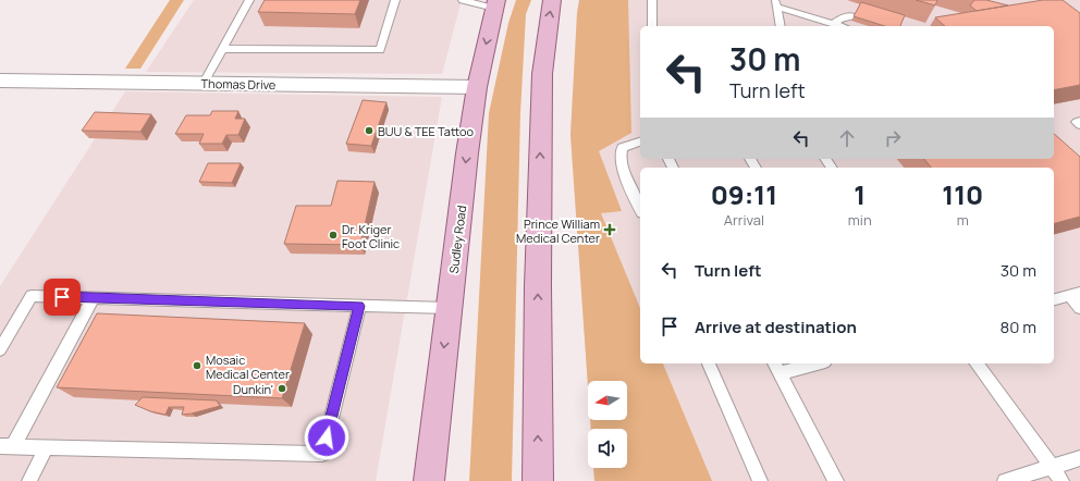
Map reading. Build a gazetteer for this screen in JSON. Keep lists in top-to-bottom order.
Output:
{
  "streets": {
    "main road": ["Sudley Road"],
    "street": ["Thomas Drive"]
  },
  "crossings": [
    ["Thomas Drive", "Sudley Road"]
  ],
  "places": {
    "other": [
      "BUU & TEE Tattoo",
      "Dr. Kriger Foot Clinic",
      "Mosaic Medical Center",
      "Dunkin'"
    ],
    "health": ["Prince William Medical Center"]
  },
  "north": "left",
  "page": {
    "turn": ["30 m", "Turn left"],
    "eta": [
      "09:11",
      "Arrival",
      "1",
      "min",
      "110",
      "m"
    ],
    "list": [
      {
        "name": "Turn left",
        "value": "30 m"
      },
      {
        "name": "Arrive at destination",
        "value": "80 m"
      }
    ]
  }
}
